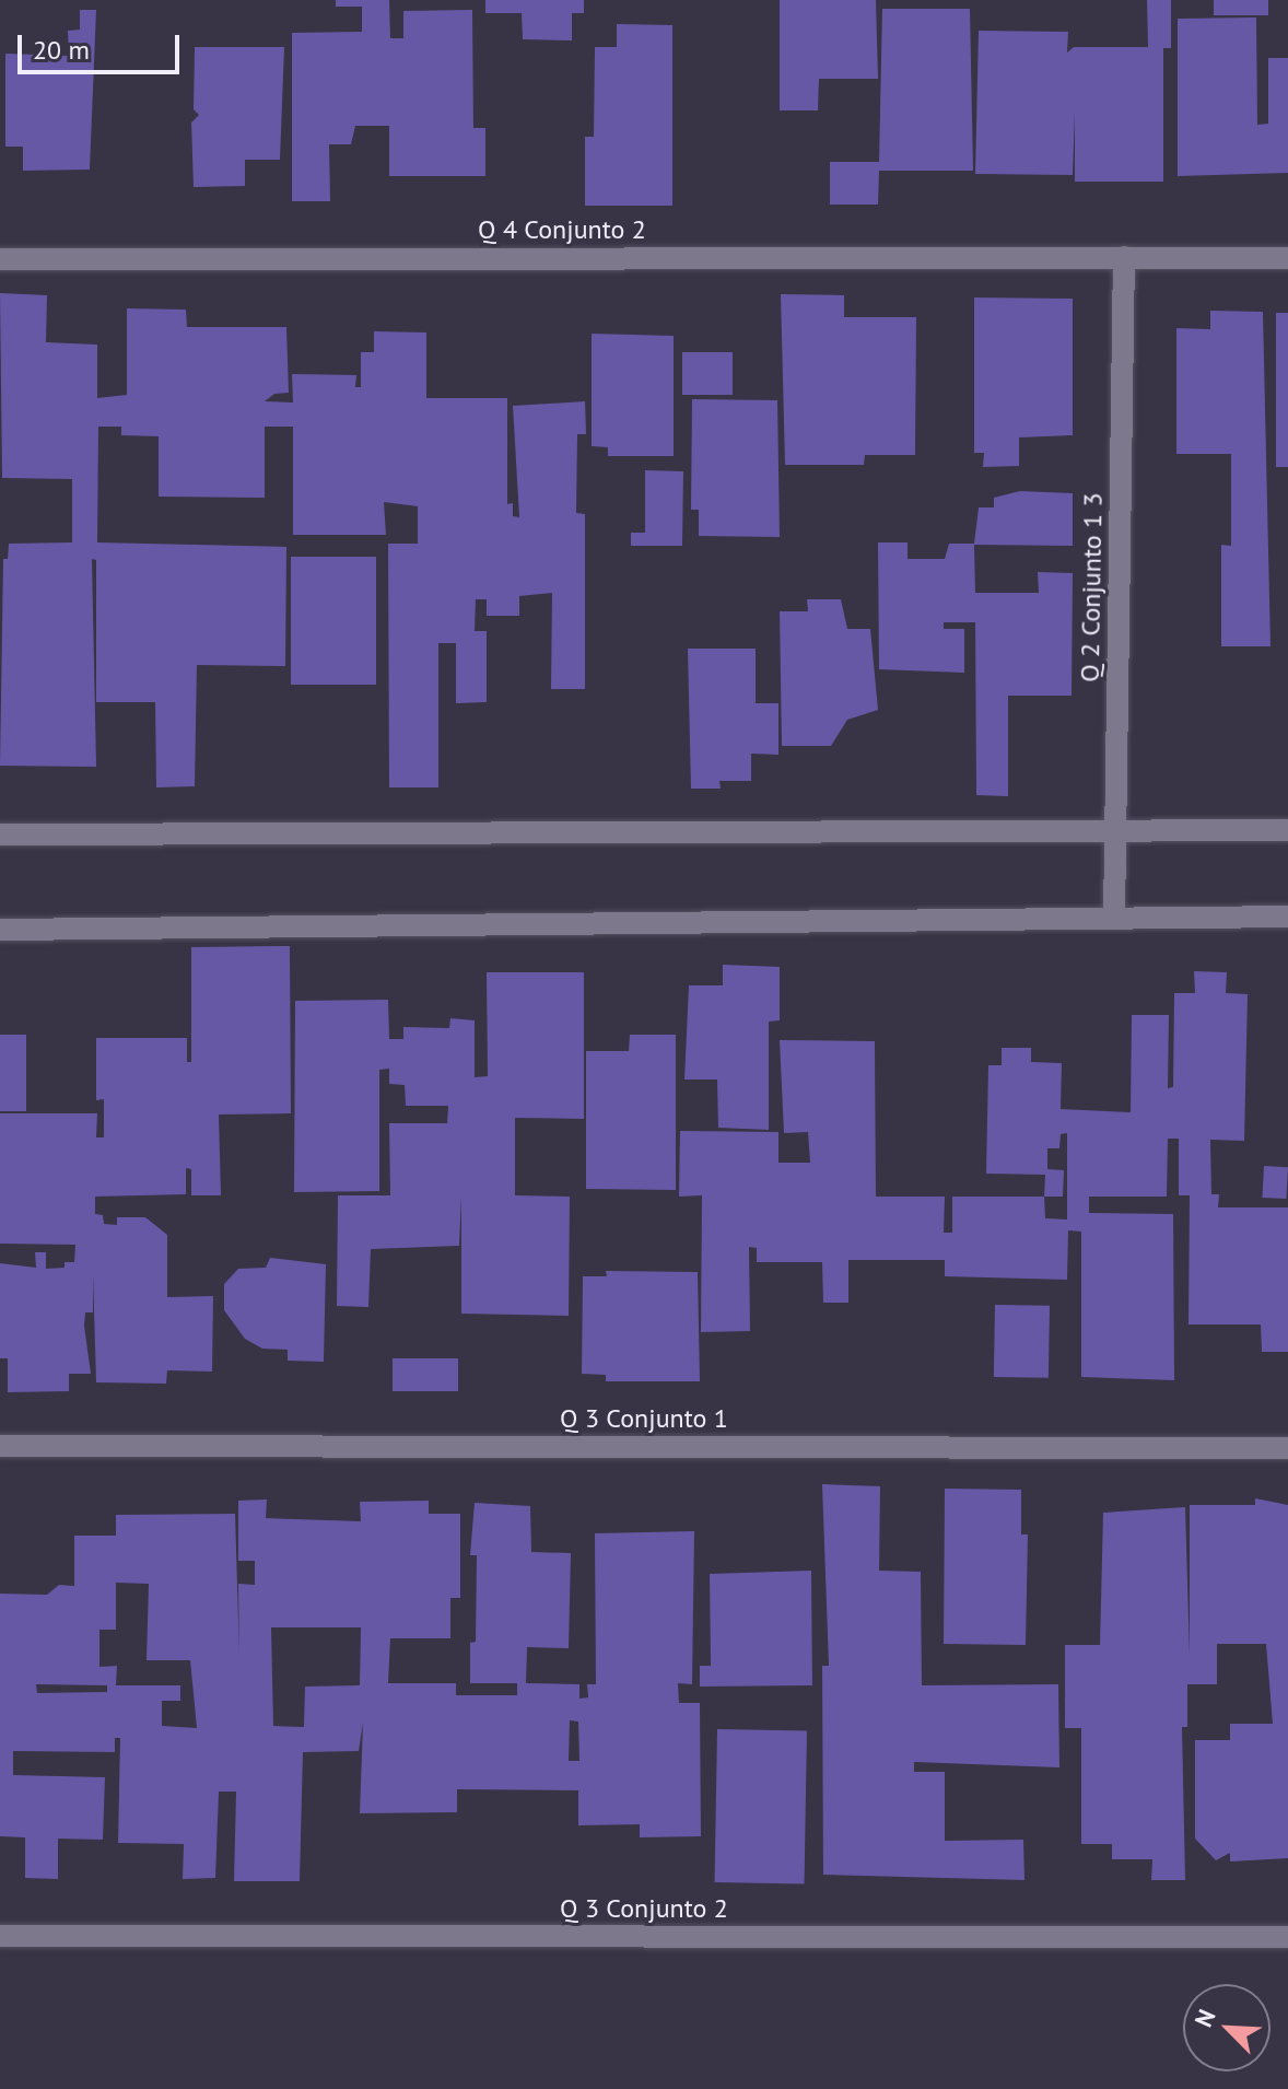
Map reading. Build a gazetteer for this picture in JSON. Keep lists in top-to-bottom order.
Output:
{
  "streets": {
    "street": [
      "Q 4 Conjunto 2",
      "Q 2 Conjunto 1 3",
      "Q 3 Conjunto 1",
      "Q 3 Conjunto 2"
    ]
  },
  "crossings": [
    ["Q 4 Conjunto 2", "Q 2 Conjunto 1 3"]
  ],
  "scale_bar": "20 m",
  "north": "top left"
}
